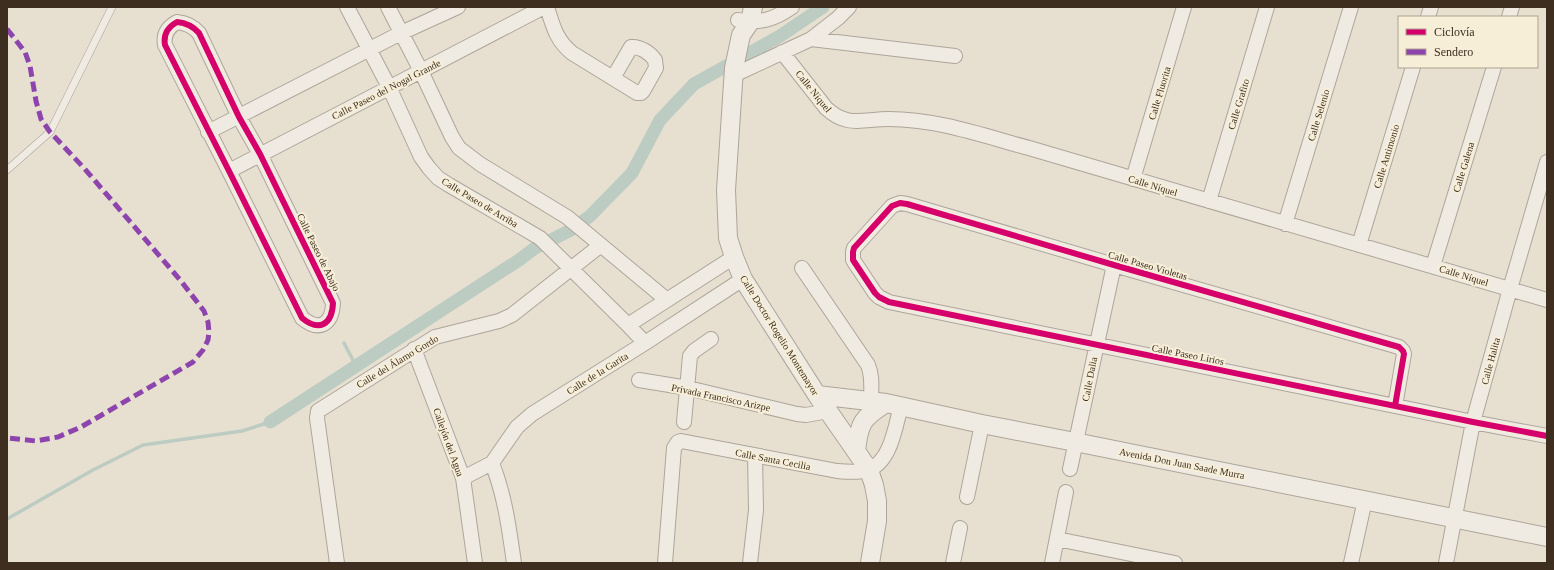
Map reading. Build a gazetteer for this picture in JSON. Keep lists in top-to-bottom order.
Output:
{
  "streets": {
    "street": [
      "Calle Paseo del Nogal Grande",
      "Calle Níquel",
      "Calle Fluorita",
      "Calle Grafito",
      "Calle Selenio",
      "Calle Antimonio",
      "Calle Galena",
      "Calle Paseo de Arriba",
      "Calle Paseo de Abajo",
      "Calle Paseo Violetas",
      "Calle Doctor Rogelio Montemayor",
      "Calle Paseo Lirios",
      "Calle del Álamo Gordo",
      "Calle Halita",
      "Calle de la Garita",
      "Calle Dalia",
      "Privada Francisco Arizpe",
      "Callejón del Agua",
      "Calle Santa Cecilia",
      "Avenida Don Juan Saade Murra"
    ]
  },
  "crossings": [
    ["Calle Paseo del Nogal Grande", "Calle Paseo de Arriba"],
    ["Calle Paseo del Nogal Grande", "Calle Paseo de Abajo"],
    ["Calle Níquel", "Calle Fluorita"],
    ["Calle Níquel", "Calle Grafito"],
    ["Calle Níquel", "Calle Selenio"],
    ["Calle Níquel", "Calle Antimonio"],
    ["Calle Níquel", "Calle Galena"],
    ["Calle Níquel", "Calle Halita"],
    ["Calle Paseo de Arriba", "Calle del Álamo Gordo"],
    ["Calle Paseo de Arriba", "Calle de la Garita"],
    ["Calle Paseo Violetas", "Calle Paseo Lirios"],
    ["Calle Paseo Violetas", "Calle Dalia"],
    ["Calle Doctor Rogelio Montemayor", "Calle de la Garita"],
    ["Calle Doctor Rogelio Montemayor", "Privada Francisco Arizpe"],
    ["Calle Doctor Rogelio Montemayor", "Calle Santa Cecilia"],
    ["Calle Doctor Rogelio Montemayor", "Avenida Don Juan Saade Murra"],
    ["Calle Paseo Lirios", "Calle Halita"],
    ["Calle Paseo Lirios", "Calle Dalia"],
    ["Calle del Álamo Gordo", "Callejón del Agua"],
    ["Calle Halita", "Avenida Don Juan Saade Murra"],
    ["Calle de la Garita", "Callejón del Agua"],
    ["Calle Dalia", "Avenida Don Juan Saade Murra"]
  ],
  "legend": ["Ciclovía", "Sendero"]
}
